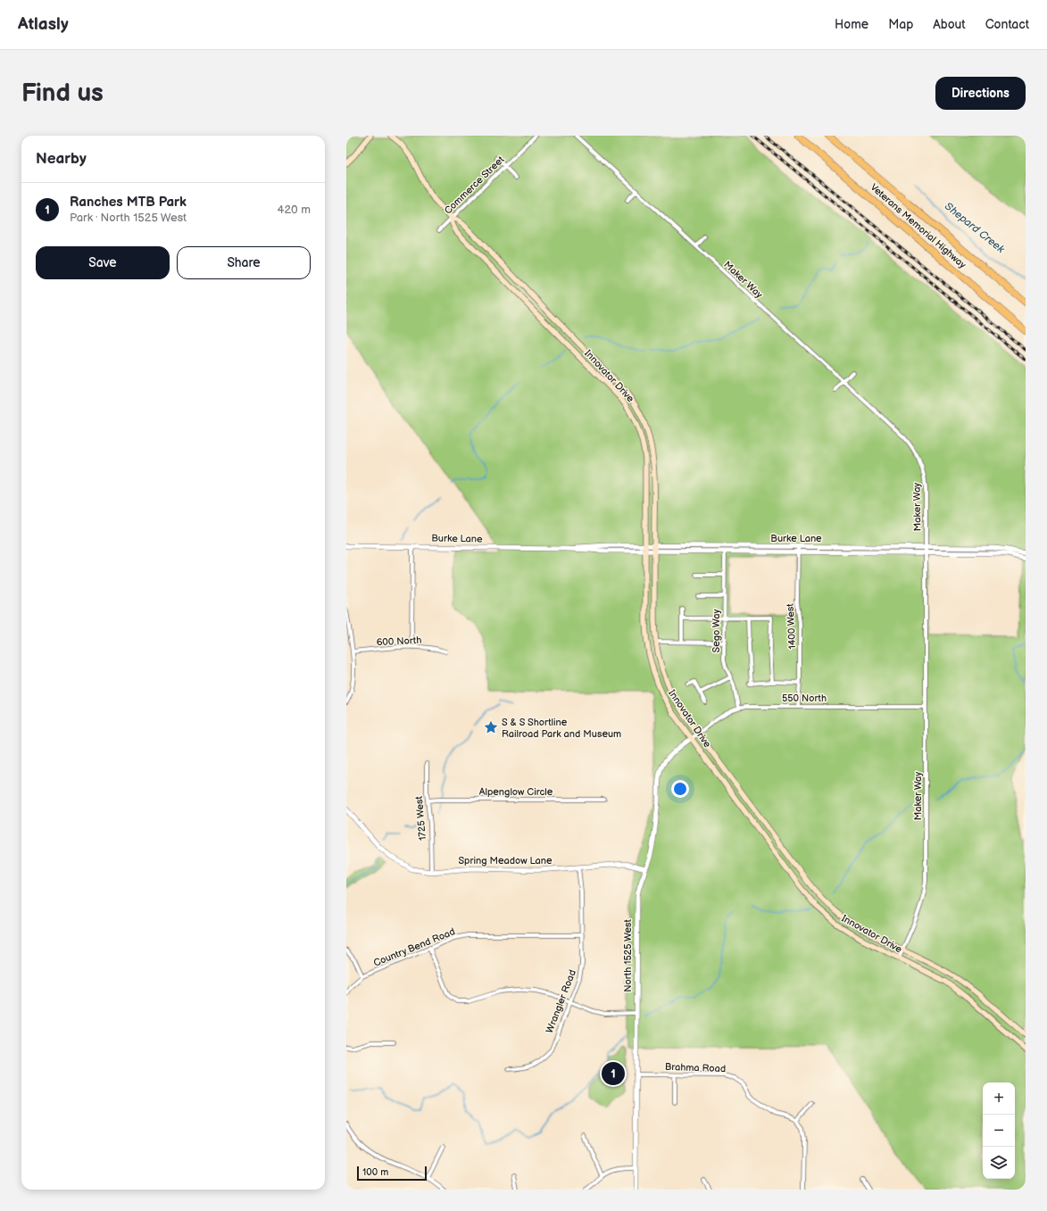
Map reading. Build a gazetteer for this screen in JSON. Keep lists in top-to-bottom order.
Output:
{
  "streets": {
    "highway": ["Veterans Memorial Highway"],
    "main road": ["Innovator Drive"],
    "street": [
      "Commerce Street",
      "Maker Way",
      "Burke Lane",
      "1400 West",
      "Sego Way",
      "600 North",
      "550 North",
      "Alpenglow Circle",
      "1725 West",
      "Spring Meadow Lane",
      "Country Bend Road",
      "North 1525 West",
      "Wrangler Road",
      "Brahma Road"
    ]
  },
  "crossings": [
    ["Commerce Street", "Innovator Drive"],
    ["Maker Way", "Innovator Drive"],
    ["Maker Way", "Burke Lane"],
    ["Maker Way", "550 North"],
    ["Innovator Drive", "Burke Lane"],
    ["Innovator Drive", "550 North"],
    ["Innovator Drive", "North 1525 West"],
    ["Burke Lane", "1400 West"],
    ["Burke Lane", "Sego Way"],
    ["1400 West", "550 North"],
    ["Sego Way", "550 North"],
    ["550 North", "North 1525 West"],
    ["Alpenglow Circle", "1725 West"],
    ["1725 West", "Spring Meadow Lane"],
    ["Spring Meadow Lane", "North 1525 West"],
    ["Spring Meadow Lane", "Wrangler Road"],
    ["Country Bend Road", "Wrangler Road"],
    ["North 1525 West", "Brahma Road"]
  ],
  "water": ["Shepard Creek"],
  "places": {
    "place": ["S & S Shortline Railroad Park and Museum"]
  },
  "scale_bar": "100 m",
  "page": {
    "header": "Atlasly",
    "nav": [
      "Home",
      "Map",
      "About",
      "Contact"
    ],
    "buttons": [
      "Directions",
      ["Save", "Share"]
    ],
    "title": "Find us",
    "heading": "Nearby",
    "list": [
      {
        "mark": "1",
        "name": "Ranches MTB Park",
        "note": "Park · North 1525 West",
        "value": "420 m"
      }
    ],
    "pins": "1",
    "map_buttons": ["+", "−"],
    "scale": "100 m"
  }
}
